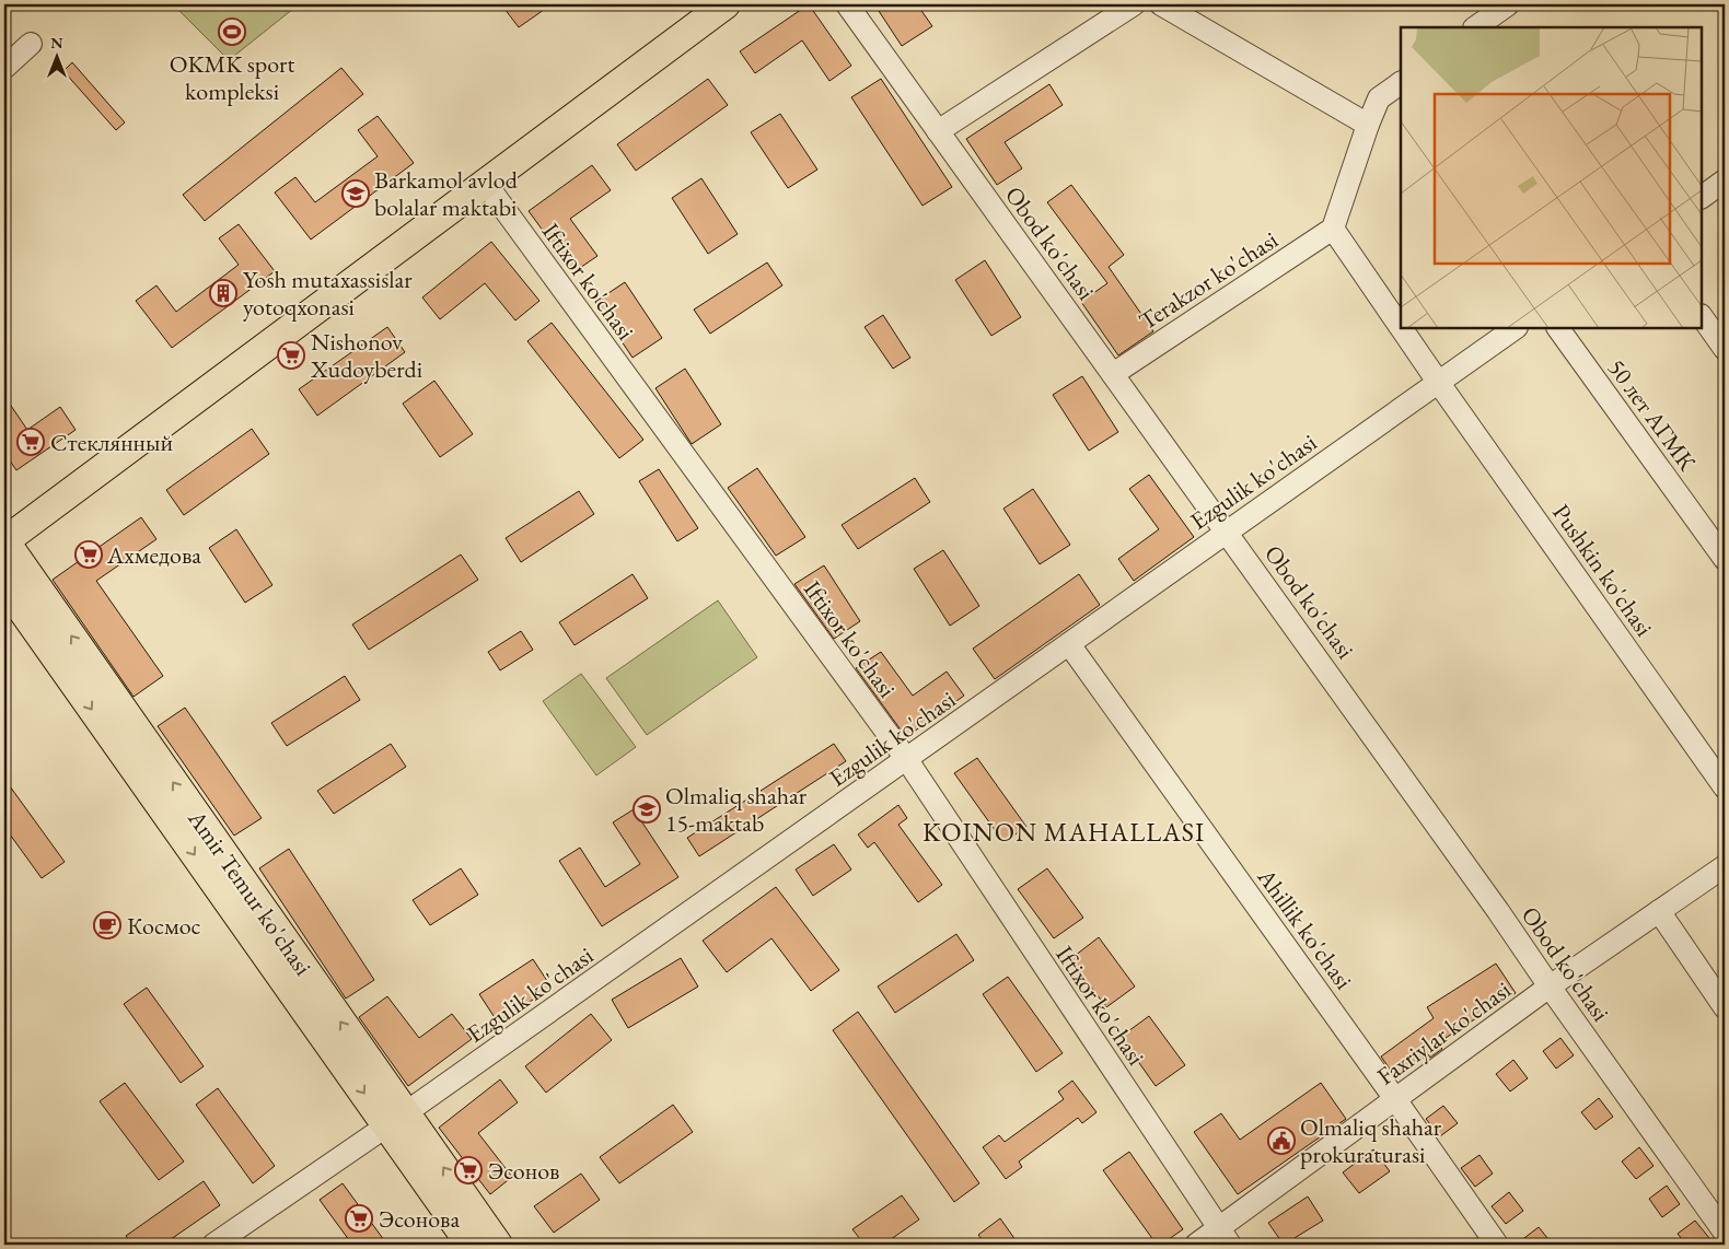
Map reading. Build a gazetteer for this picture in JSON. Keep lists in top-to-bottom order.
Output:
{
  "streets": {
    "main road": ["Amir Temur ko'chasi"],
    "street": [
      "Obod ko'chasi",
      "Terakzor ko'chasi",
      "Iftixor ko'chasi",
      "50 лет АГМК",
      "Ezgulik ko'chasi",
      "Pushkin ko'chasi",
      "Ahillik ko'chasi",
      "Faxriylar ko'chasi"
    ]
  },
  "crossings": [
    ["Obod ko'chasi", "Terakzor ko'chasi"],
    ["Obod ko'chasi", "Ezgulik ko'chasi"],
    ["Obod ko'chasi", "Faxriylar ko'chasi"],
    ["Iftixor ko'chasi", "Ezgulik ko'chasi"],
    ["Iftixor ko'chasi", "Faxriylar ko'chasi"],
    ["Ezgulik ko'chasi", "Pushkin ko'chasi"],
    ["Ezgulik ko'chasi", "Amir Temur ko'chasi"],
    ["Ezgulik ko'chasi", "Ahillik ko'chasi"],
    ["Ahillik ko'chasi", "Faxriylar ko'chasi"]
  ],
  "districts": ["KOINON MAHALLASI"],
  "places": {
    "sports": ["OKMK sport kompleksi"],
    "school or university": ["Barkamol avlod bolalar maktabi", "Olmaliq shahar 15-maktab"],
    "building": ["Yosh mutaxassislar yotoqxonasi"],
    "supermarket": [
      "Nishonov Xudoyberdi",
      "Стеклянный",
      "Ахмедова",
      "Эсонов",
      "Эсонова"
    ],
    "cafe": ["Космос"],
    "public building": ["Olmaliq shahar prokuraturasi"]
  },
  "north": "top"
}
